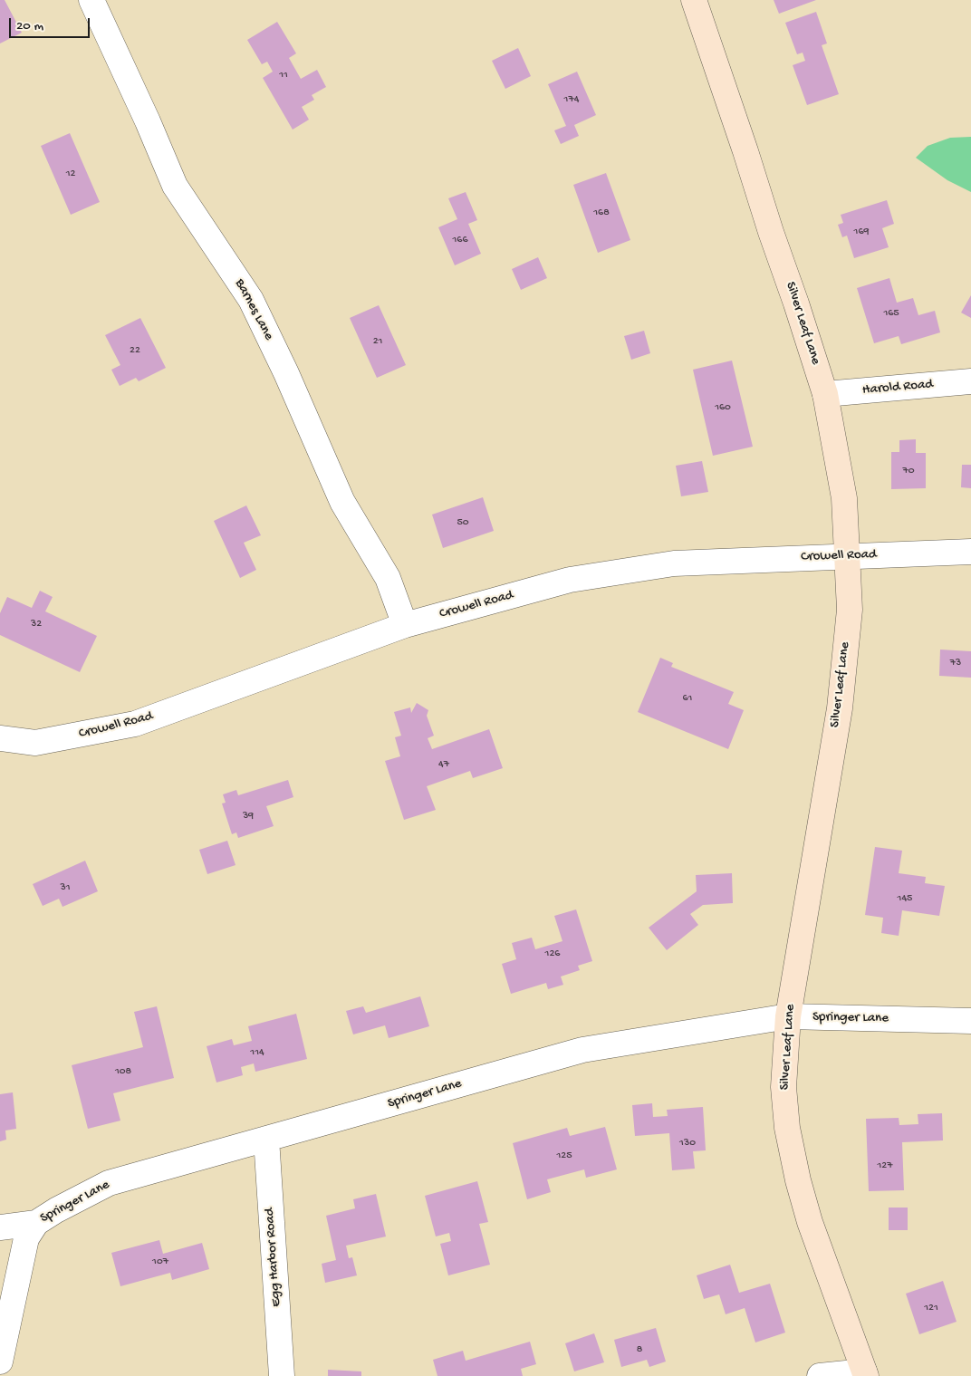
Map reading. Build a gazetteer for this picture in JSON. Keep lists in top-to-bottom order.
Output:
{
  "streets": {
    "street": [
      "Barnes Lane",
      "Silver Leaf Lane",
      "Harold Road",
      "Crowell Road",
      "Springer Lane",
      "Egg Harbor Road"
    ]
  },
  "crossings": [
    ["Barnes Lane", "Crowell Road"],
    ["Silver Leaf Lane", "Harold Road"],
    ["Silver Leaf Lane", "Crowell Road"],
    ["Silver Leaf Lane", "Springer Lane"],
    ["Springer Lane", "Egg Harbor Road"]
  ],
  "house_numbers": [
    "11",
    "174",
    "12",
    "168",
    "169",
    "166",
    "165",
    "21",
    "22",
    "160",
    "70",
    "50",
    "32",
    "73",
    "61",
    "47",
    "39",
    "31",
    "145",
    "126",
    "114",
    "108",
    "130",
    "125",
    "127",
    "107",
    "121",
    "8"
  ],
  "scale_bar": "20 m"
}
